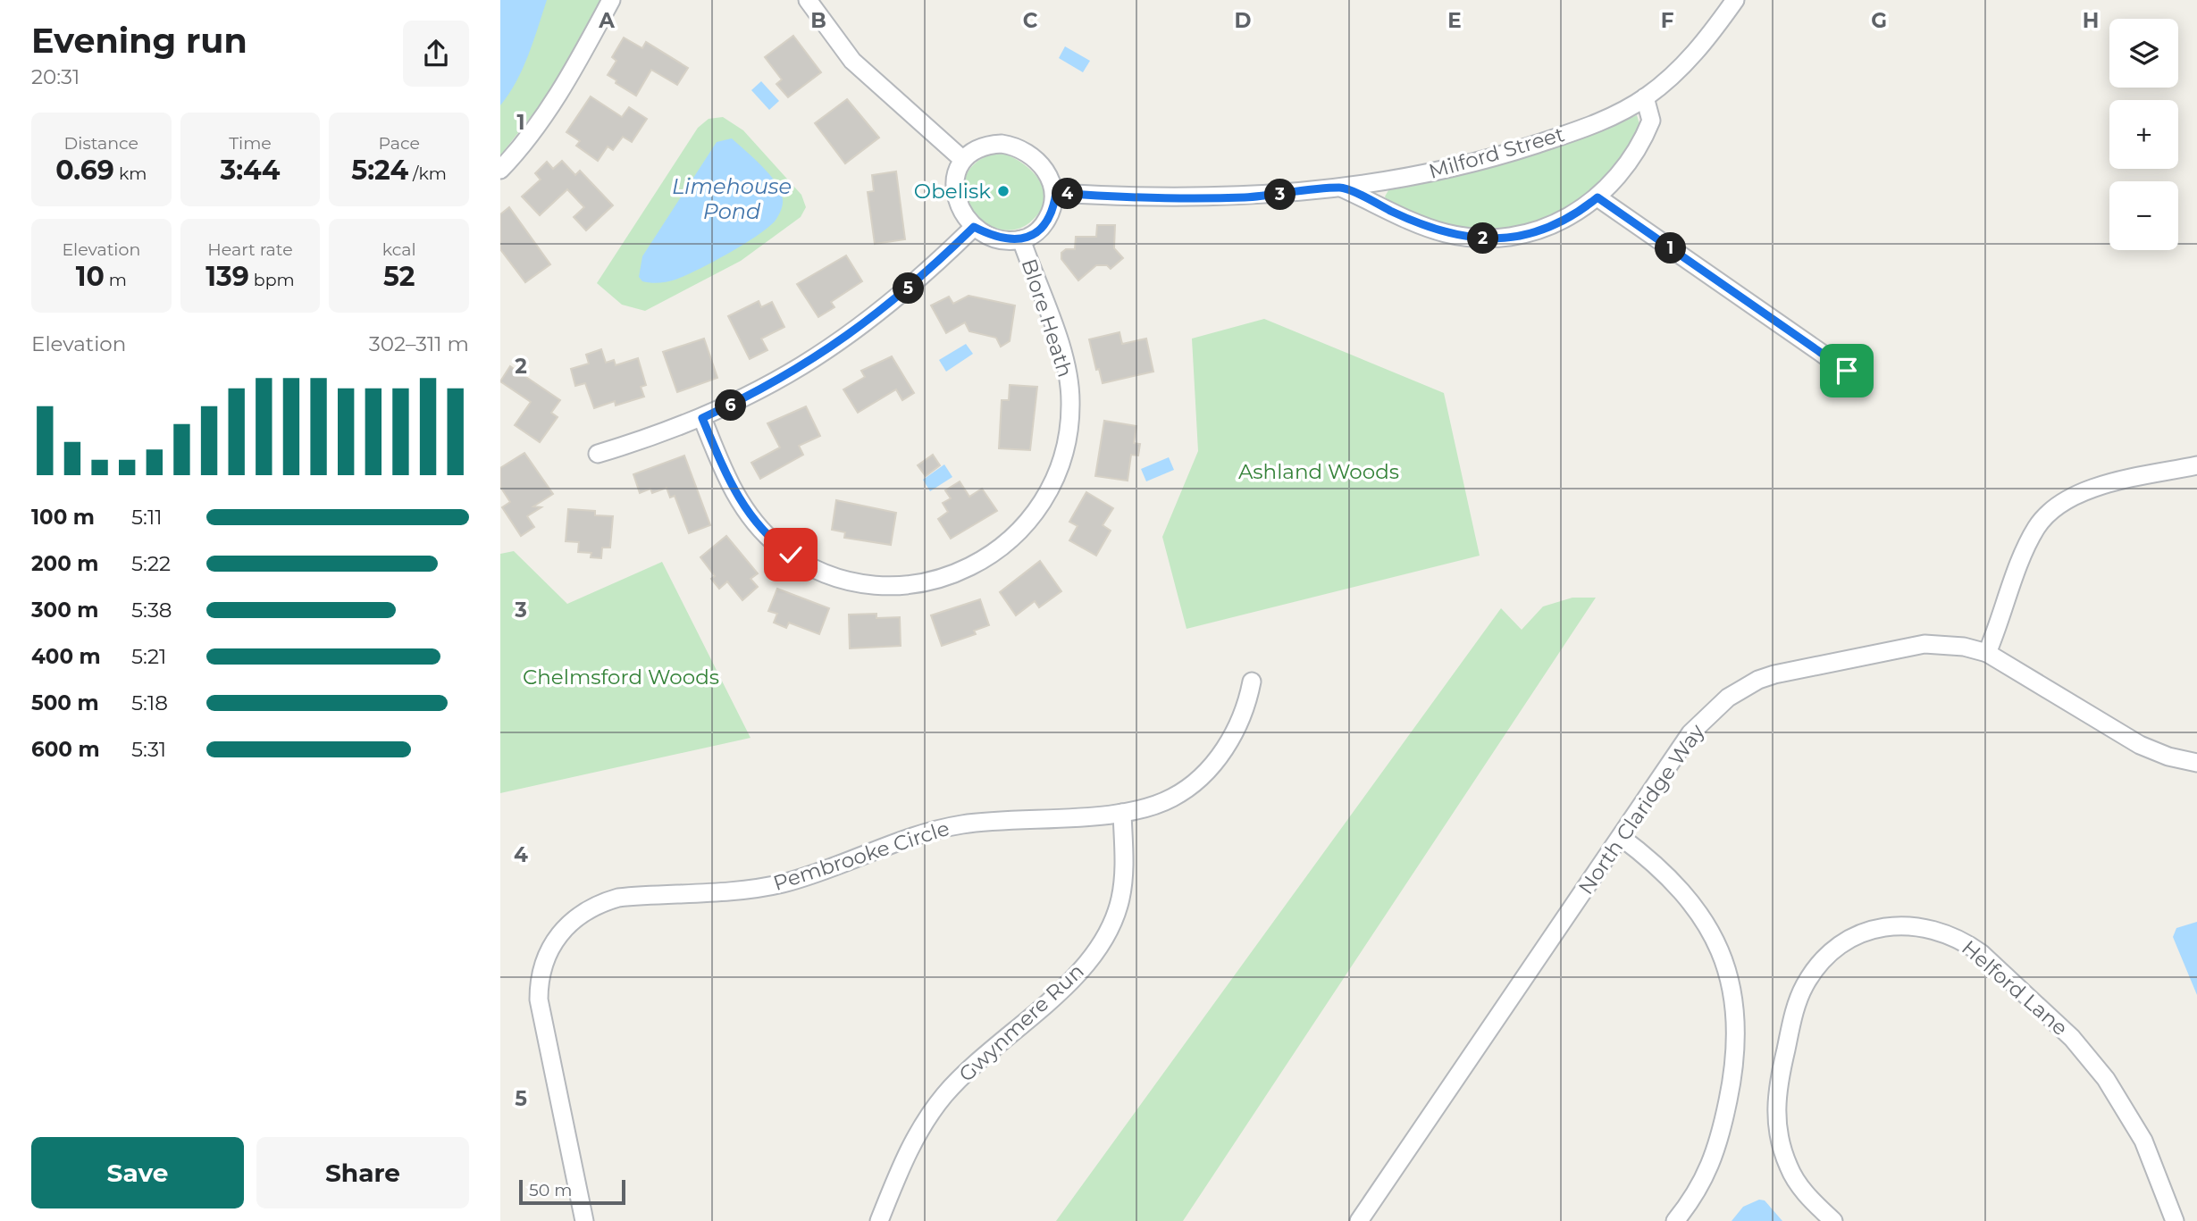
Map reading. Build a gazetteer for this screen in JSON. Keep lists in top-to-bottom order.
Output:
{
  "streets": {
    "street": [
      "Milford Street",
      "Blore Heath",
      "North Claridge Way",
      "Pembrooke Circle",
      "Helford Lane",
      "Gwynmere Run"
    ]
  },
  "crossings": [
    ["Milford Street", "Blore Heath"],
    ["Pembrooke Circle", "Gwynmere Run"]
  ],
  "water": ["Limehouse Pond"],
  "parks": ["Ashland Woods", "Chelmsford Woods"],
  "places": ["Obelisk"],
  "scale_bar": "50 m",
  "page": {
    "heading": ["Evening run", "20:31"],
    "map_buttons": ["+", "−"],
    "stats": [
      ["Distance", "0.69 km"],
      ["Time", "3:44"],
      ["Pace", "5:24 /km"],
      ["Elevation", "10 m"],
      ["Heart rate", "139 bpm"],
      ["kcal", "52"]
    ],
    "pins": [
      "4",
      "3",
      "2",
      "1",
      "5",
      "6"
    ],
    "chart": ["Elevation", "302–311 m"],
    "list": [
      {
        "name": "100 m",
        "note": "5:11"
      },
      {
        "name": "200 m",
        "note": "5:22"
      },
      {
        "name": "300 m",
        "note": "5:38"
      },
      {
        "name": "400 m",
        "note": "5:21"
      },
      {
        "name": "500 m",
        "note": "5:18"
      },
      {
        "name": "600 m",
        "note": "5:31"
      }
    ],
    "buttons": ["Save", "Share"],
    "scale": "50 m"
  },
  "grid": {
    "columns": [
      "A",
      "B",
      "C",
      "D",
      "E",
      "F",
      "G",
      "H"
    ],
    "rows": [
      "1",
      "2",
      "3",
      "4",
      "5"
    ]
  }
}
